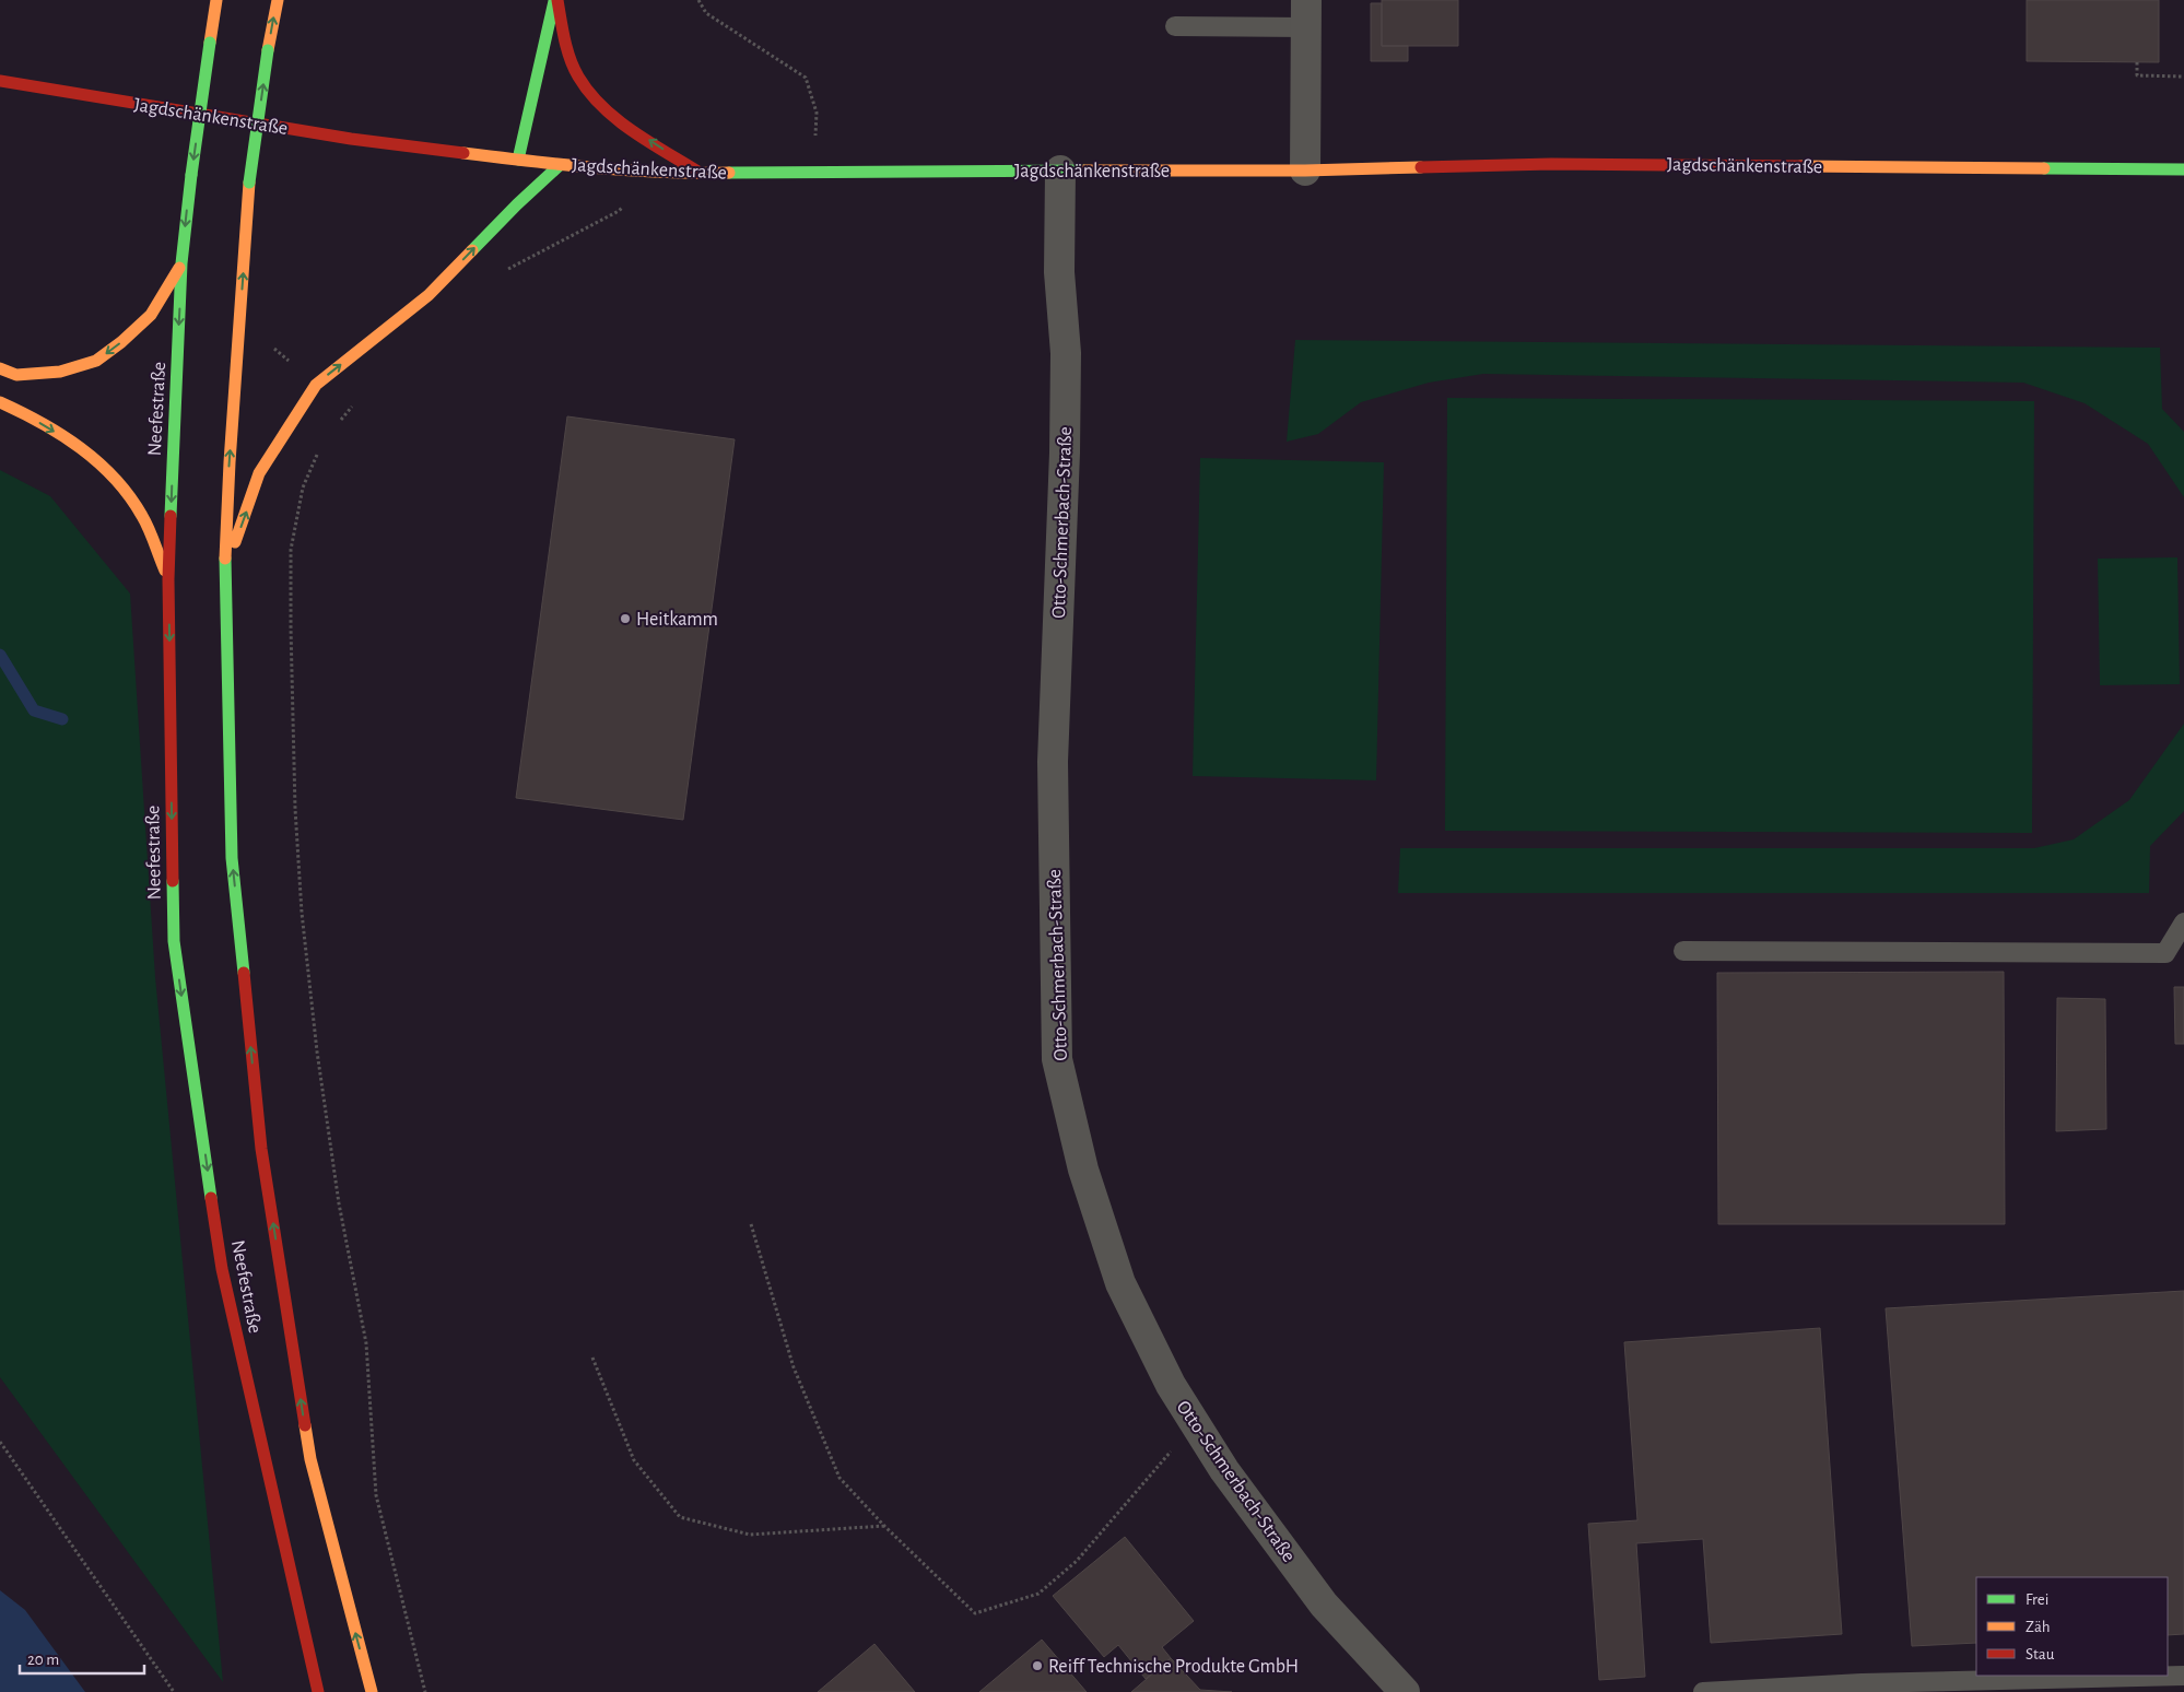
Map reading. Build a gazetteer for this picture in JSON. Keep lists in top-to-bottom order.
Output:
{
  "streets": {
    "main road": ["Jagdschänkenstraße", "Neefestraße"],
    "street": ["Otto-Schmerbach-Straße"]
  },
  "crossings": [
    ["Jagdschänkenstraße", "Otto-Schmerbach-Straße"]
  ],
  "places": ["Heitkamm", "Reiff Technische Produkte GmbH"],
  "legend": ["Frei", "Zäh", "Stau"],
  "scale_bar": "20 m"
}
